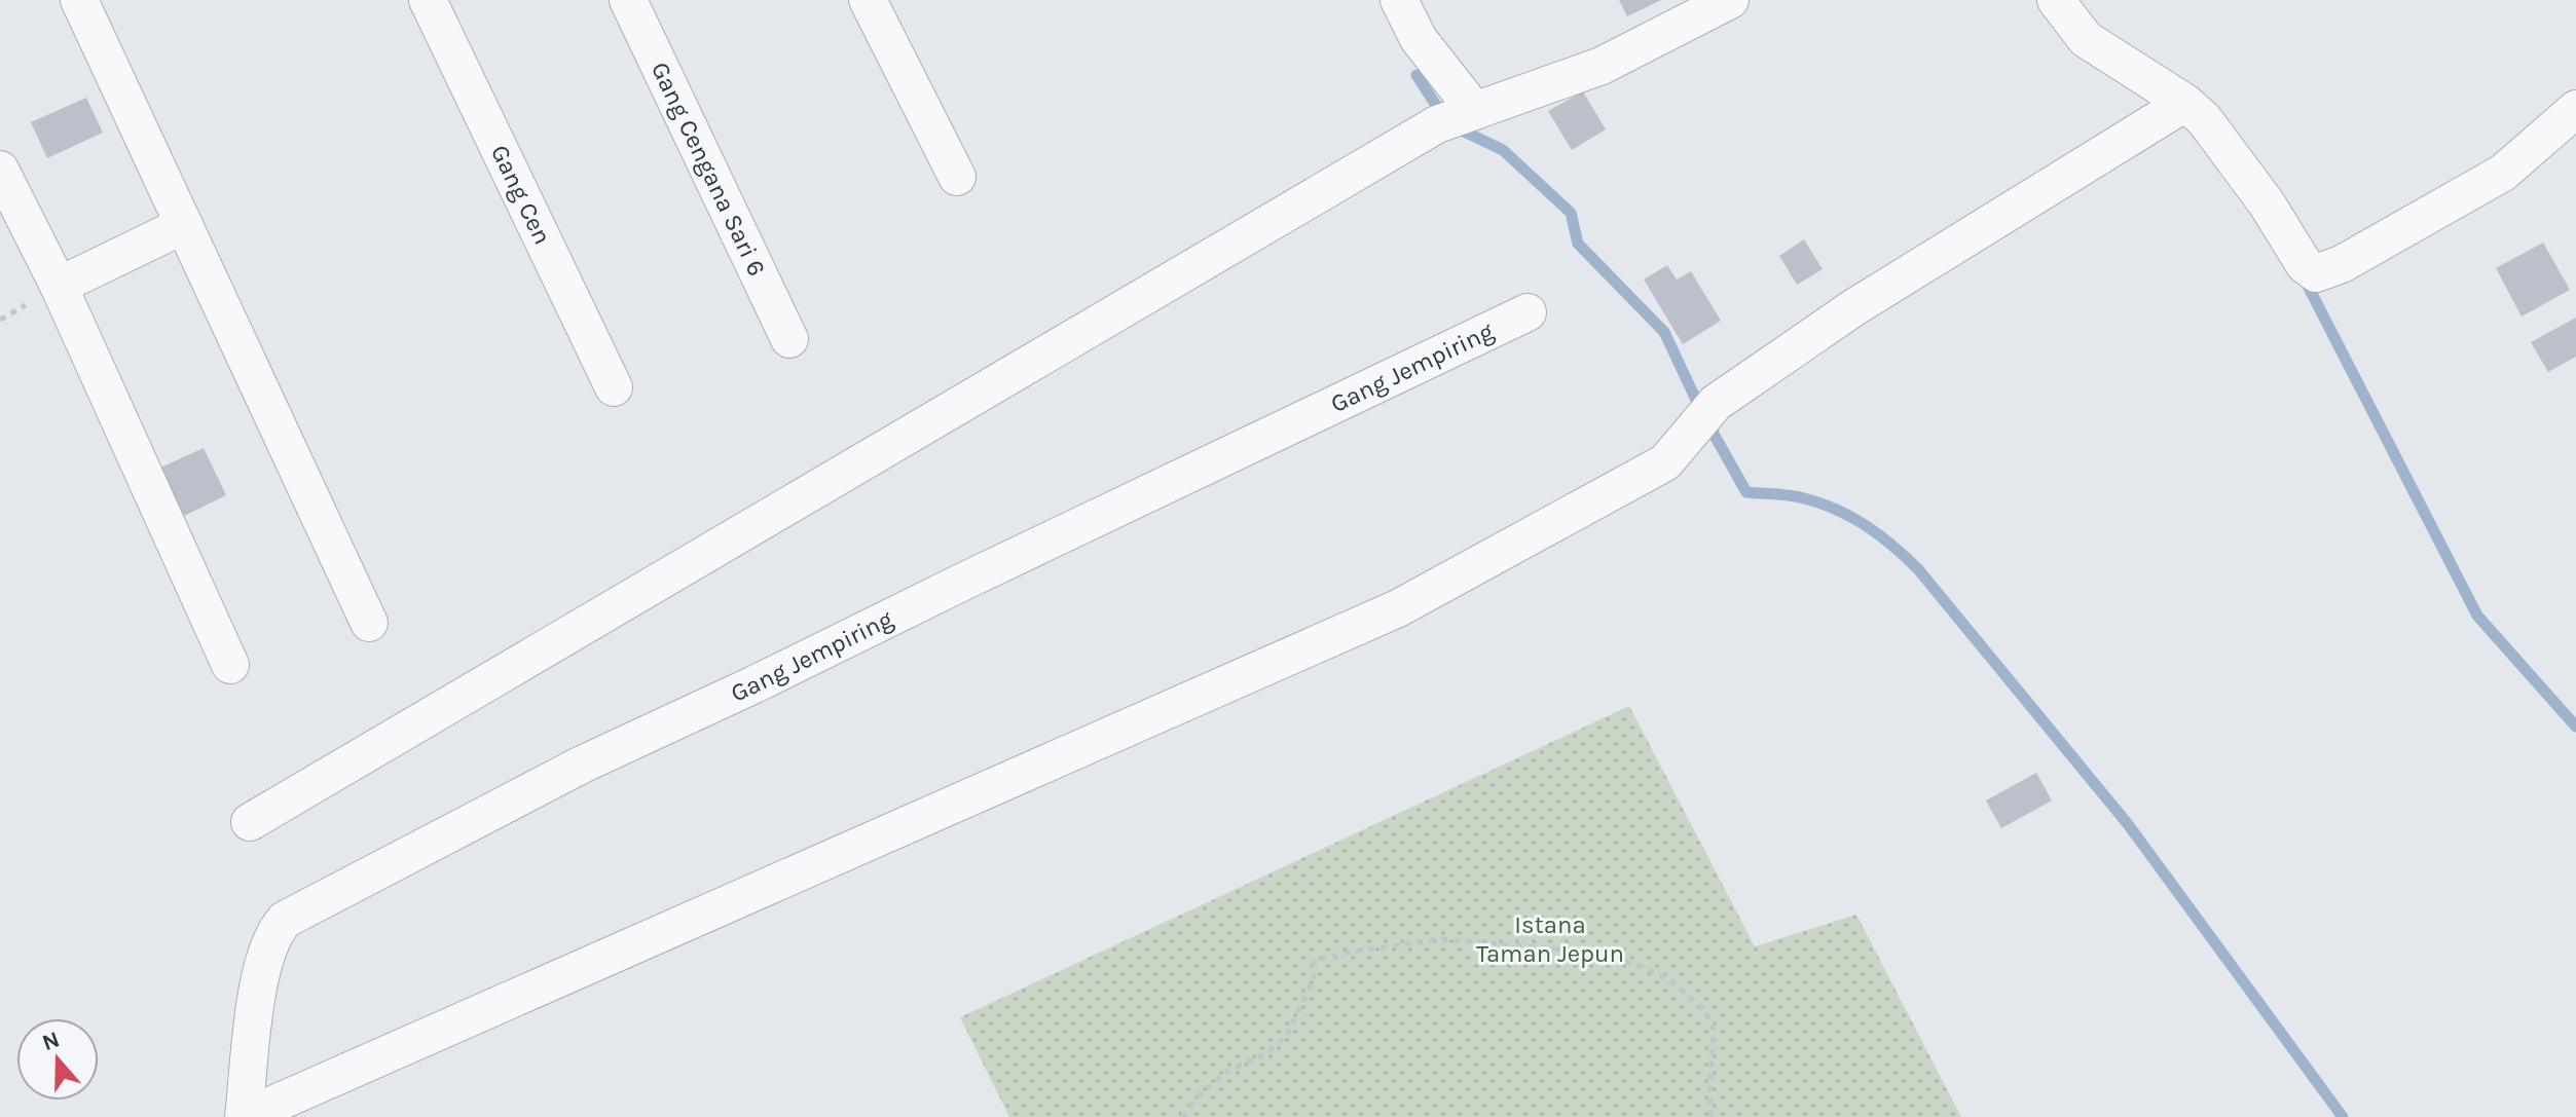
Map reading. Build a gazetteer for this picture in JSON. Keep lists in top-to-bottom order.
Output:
{
  "streets": {
    "street": ["Gang Cengana Sari 6", "Gang Cen", "Gang Jempiring"]
  },
  "parks": ["Istana Taman Jepun"],
  "north": "top"
}
